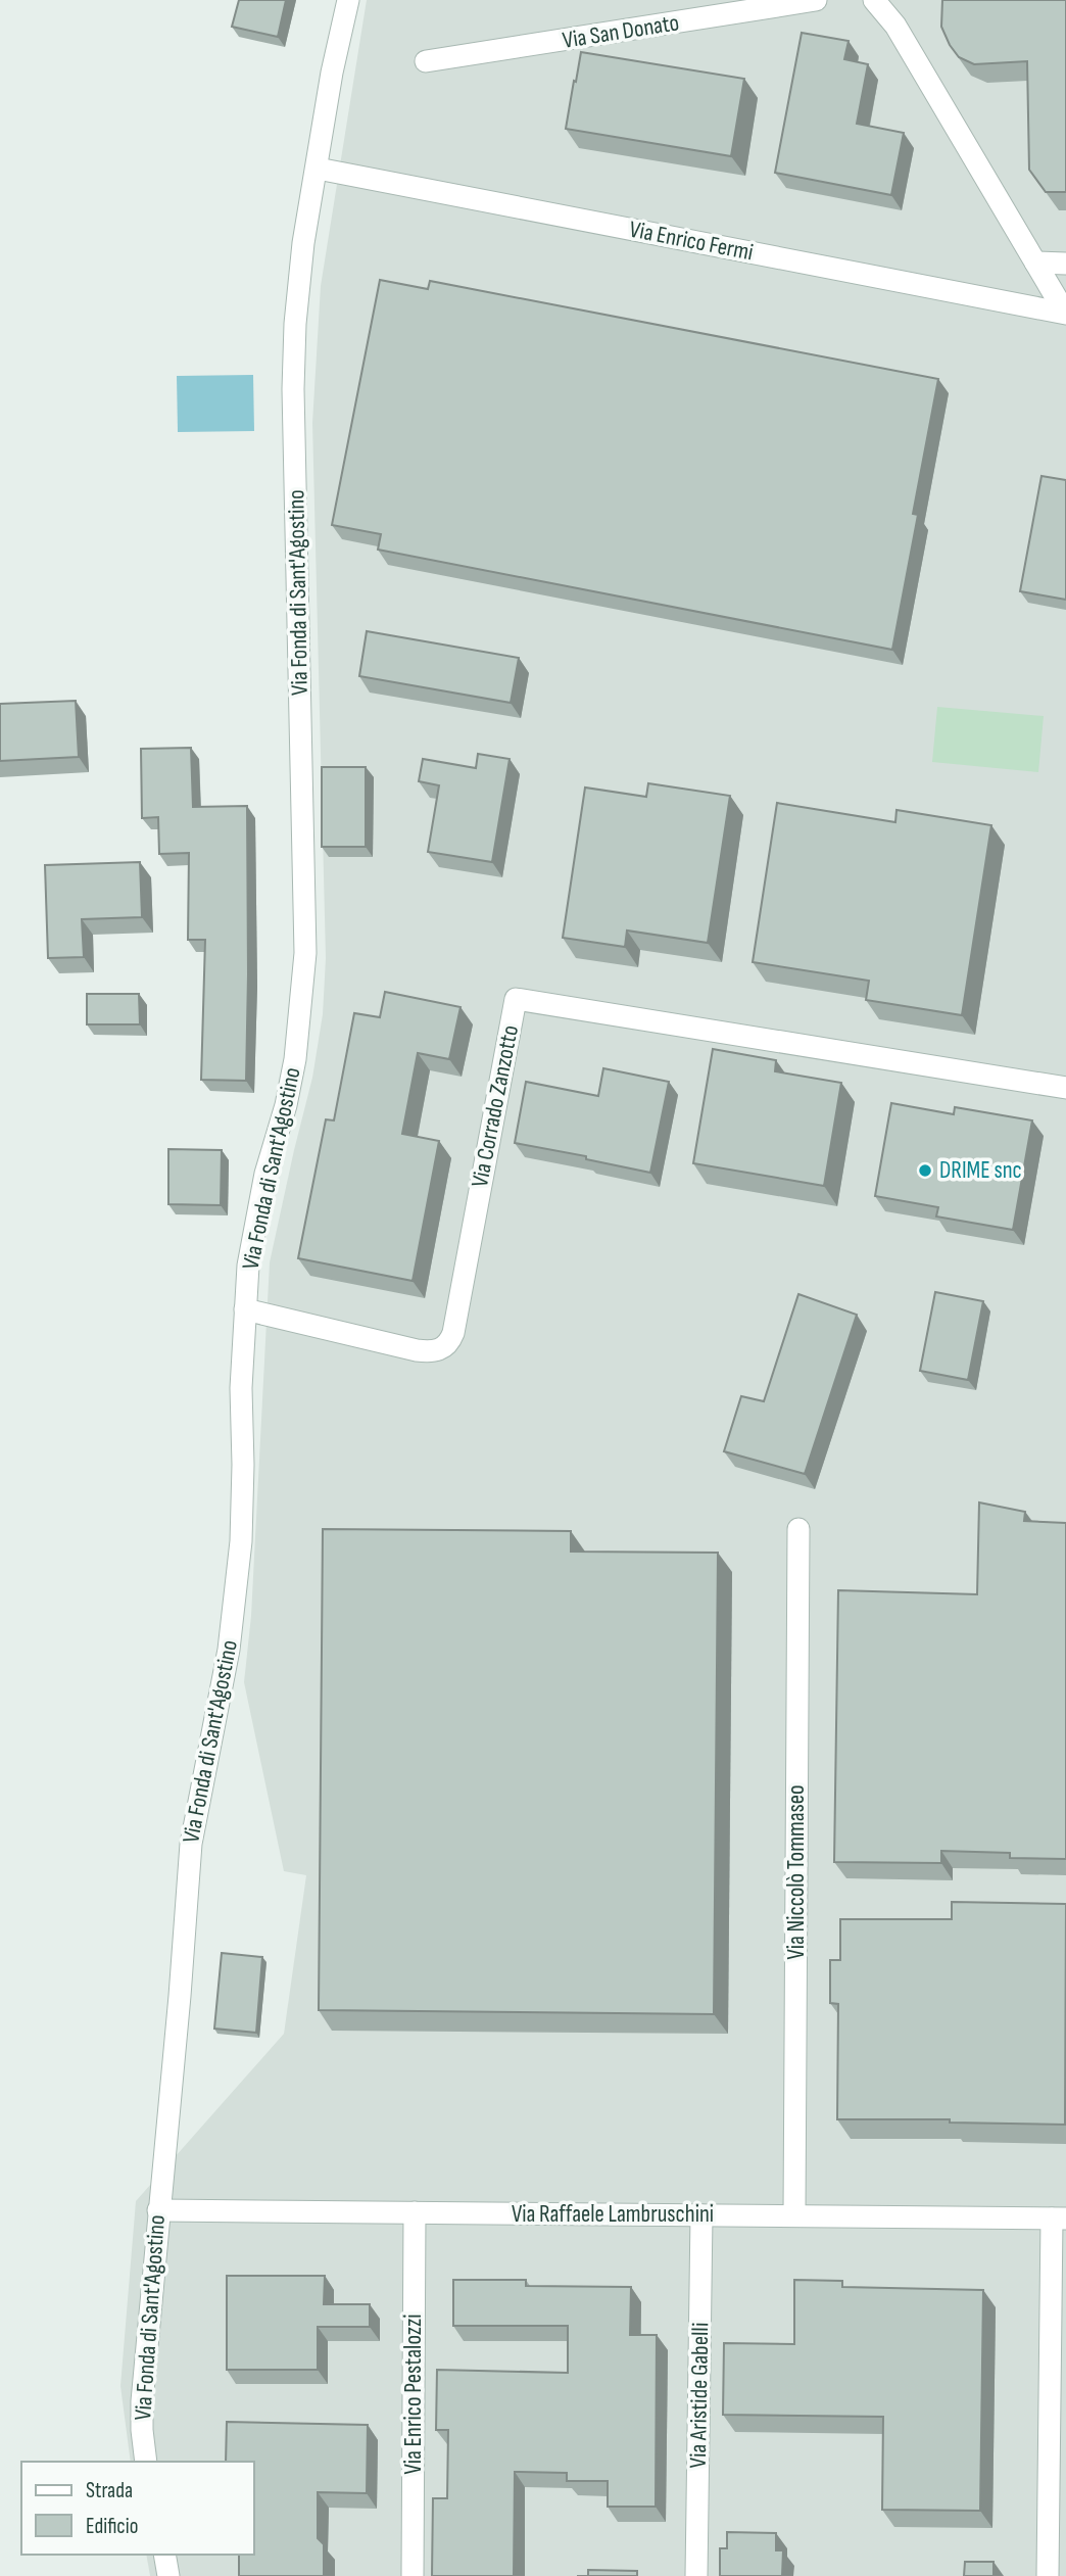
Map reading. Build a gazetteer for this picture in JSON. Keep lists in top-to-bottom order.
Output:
{
  "streets": {
    "street": [
      "Via San Donato",
      "Via Enrico Fermi",
      "Via Fonda di Sant'Agostino",
      "Via Corrado Zanzotto",
      "Via Niccolò Tommaseo",
      "Via Raffaele Lambruschini",
      "Via Enrico Pestalozzi",
      "Via Aristide Gabelli"
    ]
  },
  "crossings": [
    ["Via Enrico Fermi", "Via Fonda di Sant'Agostino"],
    ["Via Fonda di Sant'Agostino", "Via Corrado Zanzotto"],
    ["Via Fonda di Sant'Agostino", "Via Raffaele Lambruschini"],
    ["Via Niccolò Tommaseo", "Via Raffaele Lambruschini"],
    ["Via Raffaele Lambruschini", "Via Enrico Pestalozzi"],
    ["Via Raffaele Lambruschini", "Via Aristide Gabelli"]
  ],
  "places": ["DRIME snc"],
  "legend": ["Strada", "Edificio"]
}
